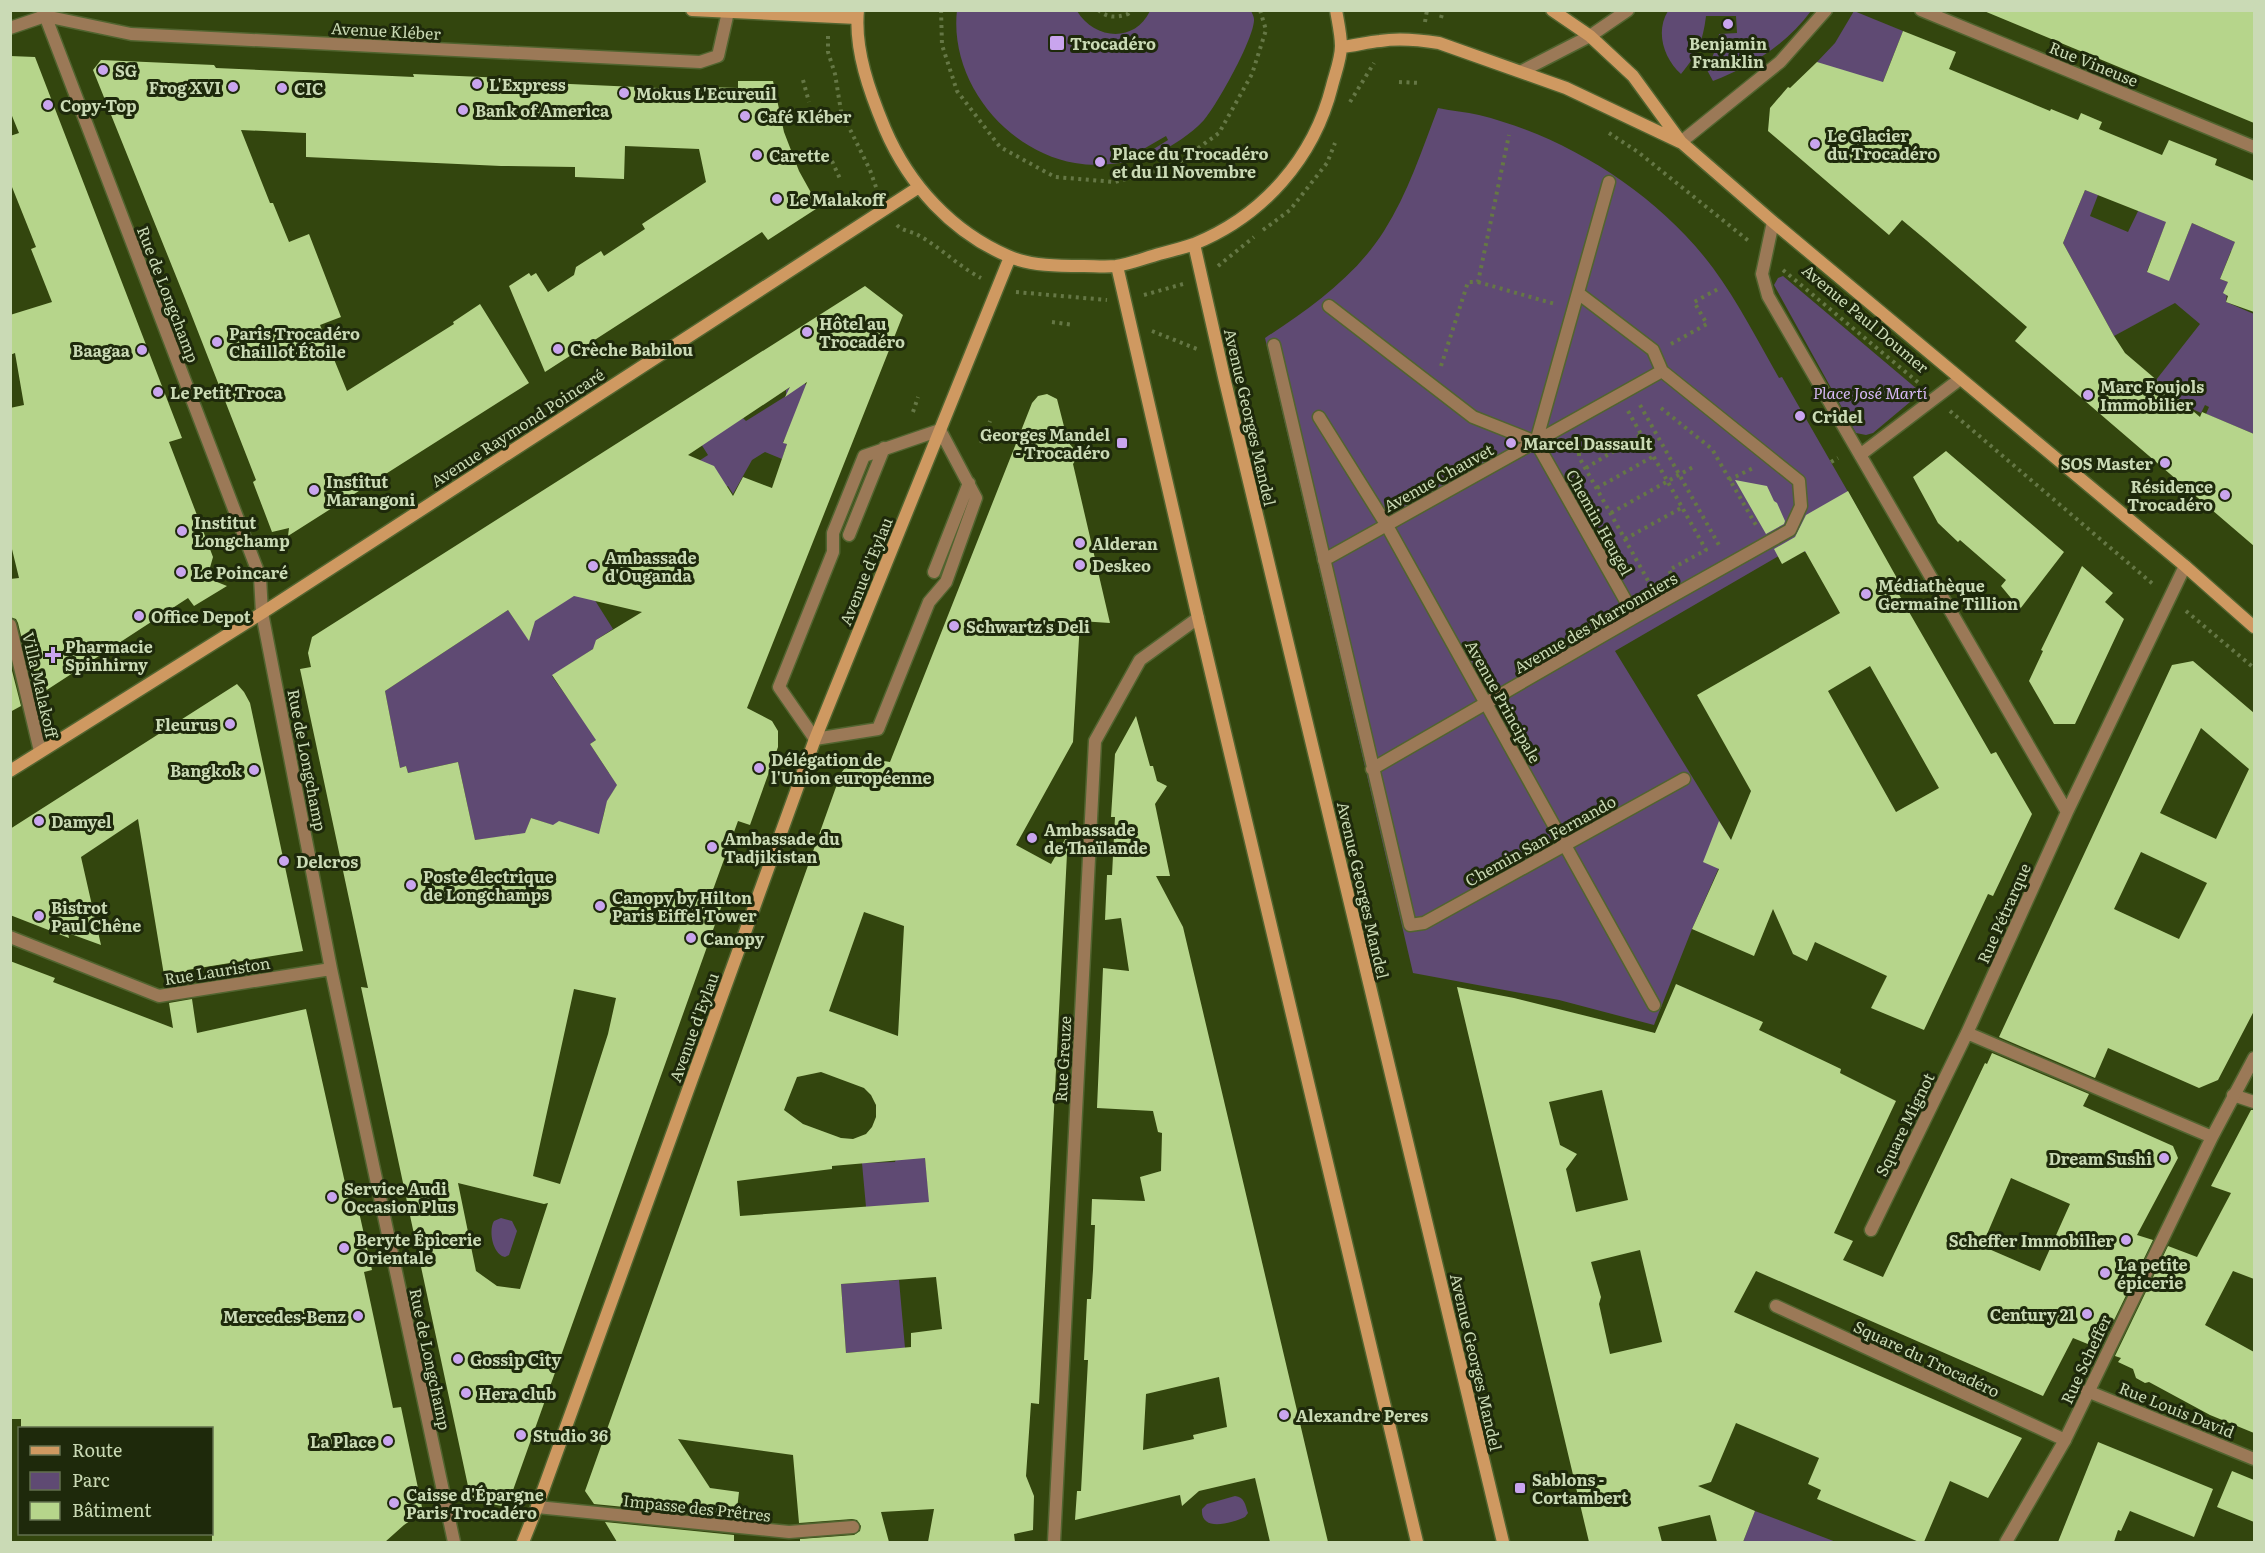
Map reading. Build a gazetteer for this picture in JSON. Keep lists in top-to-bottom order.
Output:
{
  "streets": {
    "main road": [
      "Avenue Paul Doumer",
      "Avenue Georges Mandel",
      "Avenue Raymond Poincaré",
      "Avenue d'Eylau"
    ],
    "street": [
      "Avenue Kléber",
      "Rue Vineuse",
      "Rue de Longchamp",
      "Avenue Chauvet",
      "Chemin Heugel",
      "Avenue des Marronniers",
      "Villa Malakoff",
      "Avenue Principale",
      "Chemin San Fernando",
      "Rue Pétrarque",
      "Rue Lauriston",
      "Rue Greuze",
      "Square Mignot",
      "Square du Trocadéro",
      "Rue Scheffer",
      "Rue Louis David",
      "Impasse des Prêtres"
    ]
  },
  "crossings": [
    ["Avenue Kléber", "Rue de Longchamp"],
    ["Rue de Longchamp", "Avenue Raymond Poincaré"],
    ["Rue de Longchamp", "Rue Lauriston"],
    ["Avenue Paul Doumer", "Rue Pétrarque"],
    ["Avenue Raymond Poincaré", "Villa Malakoff"],
    ["Avenue Chauvet", "Chemin Heugel"],
    ["Avenue Chauvet", "Avenue des Marronniers"],
    ["Avenue Chauvet", "Avenue Principale"],
    ["Chemin Heugel", "Avenue des Marronniers"],
    ["Avenue d'Eylau", "Impasse des Prêtres"],
    ["Avenue des Marronniers", "Avenue Principale"],
    ["Avenue des Marronniers", "Chemin San Fernando"],
    ["Avenue Principale", "Chemin San Fernando"],
    ["Rue Pétrarque", "Square Mignot"],
    ["Square du Trocadéro", "Rue Scheffer"],
    ["Rue Scheffer", "Rue Louis David"]
  ],
  "parks": ["Place José Martí"],
  "places": {
    "other": [
      "Benjamin Franklin",
      "SG",
      "L'Express",
      "Frog XVI",
      "CIC",
      "Mokus L'Ecureuil",
      "Copy-Top",
      "Bank of America",
      "Café Kléber",
      "Le Glacier du Trocadéro",
      "Carette",
      "Place du Trocadéro et du 11 Novembre",
      "Le Malakoff",
      "Hôtel au Trocadéro",
      "Paris Trocadéro Chaillot Étoile",
      "Crèche Babilou",
      "Baagaa",
      "Le Petit Troca",
      "Marc Foujols Immobilier",
      "Cridel",
      "Marcel Dassault",
      "SOS Master",
      "Institut Marangoni",
      "Résidence Trocadéro",
      "Institut Longchamp",
      "Alderan",
      "Deskeo",
      "Ambassade d'Ouganda",
      "Le Poincaré",
      "Médiathèque Germaine Tillion",
      "Office Depot",
      "Schwartz's Deli",
      "Fleurus",
      "Délégation de l'Union européenne",
      "Bangkok",
      "Damyel",
      "Ambassade de Thaïlande",
      "Ambassade du Tadjikistan",
      "Delcros",
      "Poste électrique de Longchamps",
      "Canopy by Hilton Paris Eiffel Tower",
      "Bistrot Paul Chêne",
      "Canopy",
      "Dream Sushi",
      "Service Audi Occasion Plus",
      "Scheffer Immobilier",
      "Beryte Épicerie Orientale",
      "La petite épicerie",
      "Century 21",
      "Mercedes-Benz",
      "Gossip City",
      "Hera club",
      "Alexandre Peres",
      "Studio 36",
      "La Place",
      "Caisse d'Épargne Paris Trocadéro"
    ],
    "transit": ["Trocadéro", "Georges Mandel - Trocadéro", "Sablons - Cortambert"],
    "health": ["Pharmacie Spinhirny"]
  },
  "legend": ["Route", "Parc", "Bâtiment"]
}
